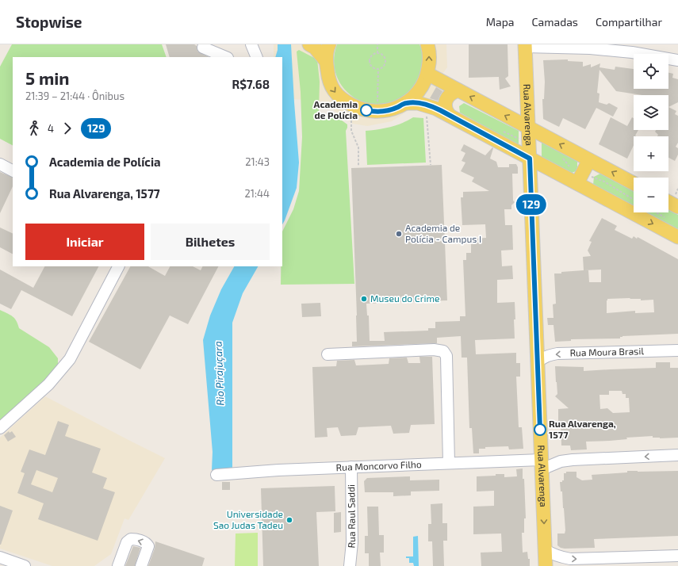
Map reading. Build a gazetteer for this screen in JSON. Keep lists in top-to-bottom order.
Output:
{
  "streets": {
    "main road": ["Rua Alvarenga"],
    "street": ["Rua Moura Brasil", "Rua Moncorvo Filho", "Rua Raul Saddi"]
  },
  "crossings": [
    ["Rua Alvarenga", "Rua Moura Brasil"],
    ["Rua Alvarenga", "Rua Moncorvo Filho"],
    ["Rua Moncorvo Filho", "Rua Raul Saddi"]
  ],
  "one_way": ["Rua Moura Brasil"],
  "water": ["Rio Pirajuçara"],
  "places": [
    "Academia de Polícia",
    "Academia de Polícia - Campus I",
    "Museu do Crime",
    "Rua Alvarenga, 1577",
    "Universidade Sao Judas Tadeu"
  ],
  "lines": ["bus line 129"],
  "page": {
    "header": "Stopwise",
    "nav": ["Mapa", "Camadas", "Compartilhar"],
    "on_map": "129",
    "map_buttons": ["+", "−"],
    "heading": ["5 min", "21:39 – 21:44 · Ônibus", "R$7.68"],
    "legs": ["4", "129"],
    "list": [
      {
        "name": "Academia de Polícia",
        "value": "21:43"
      },
      {
        "name": "Rua Alvarenga, 1577",
        "value": "21:44"
      }
    ],
    "buttons": ["Iniciar", "Bilhetes"]
  }
}
